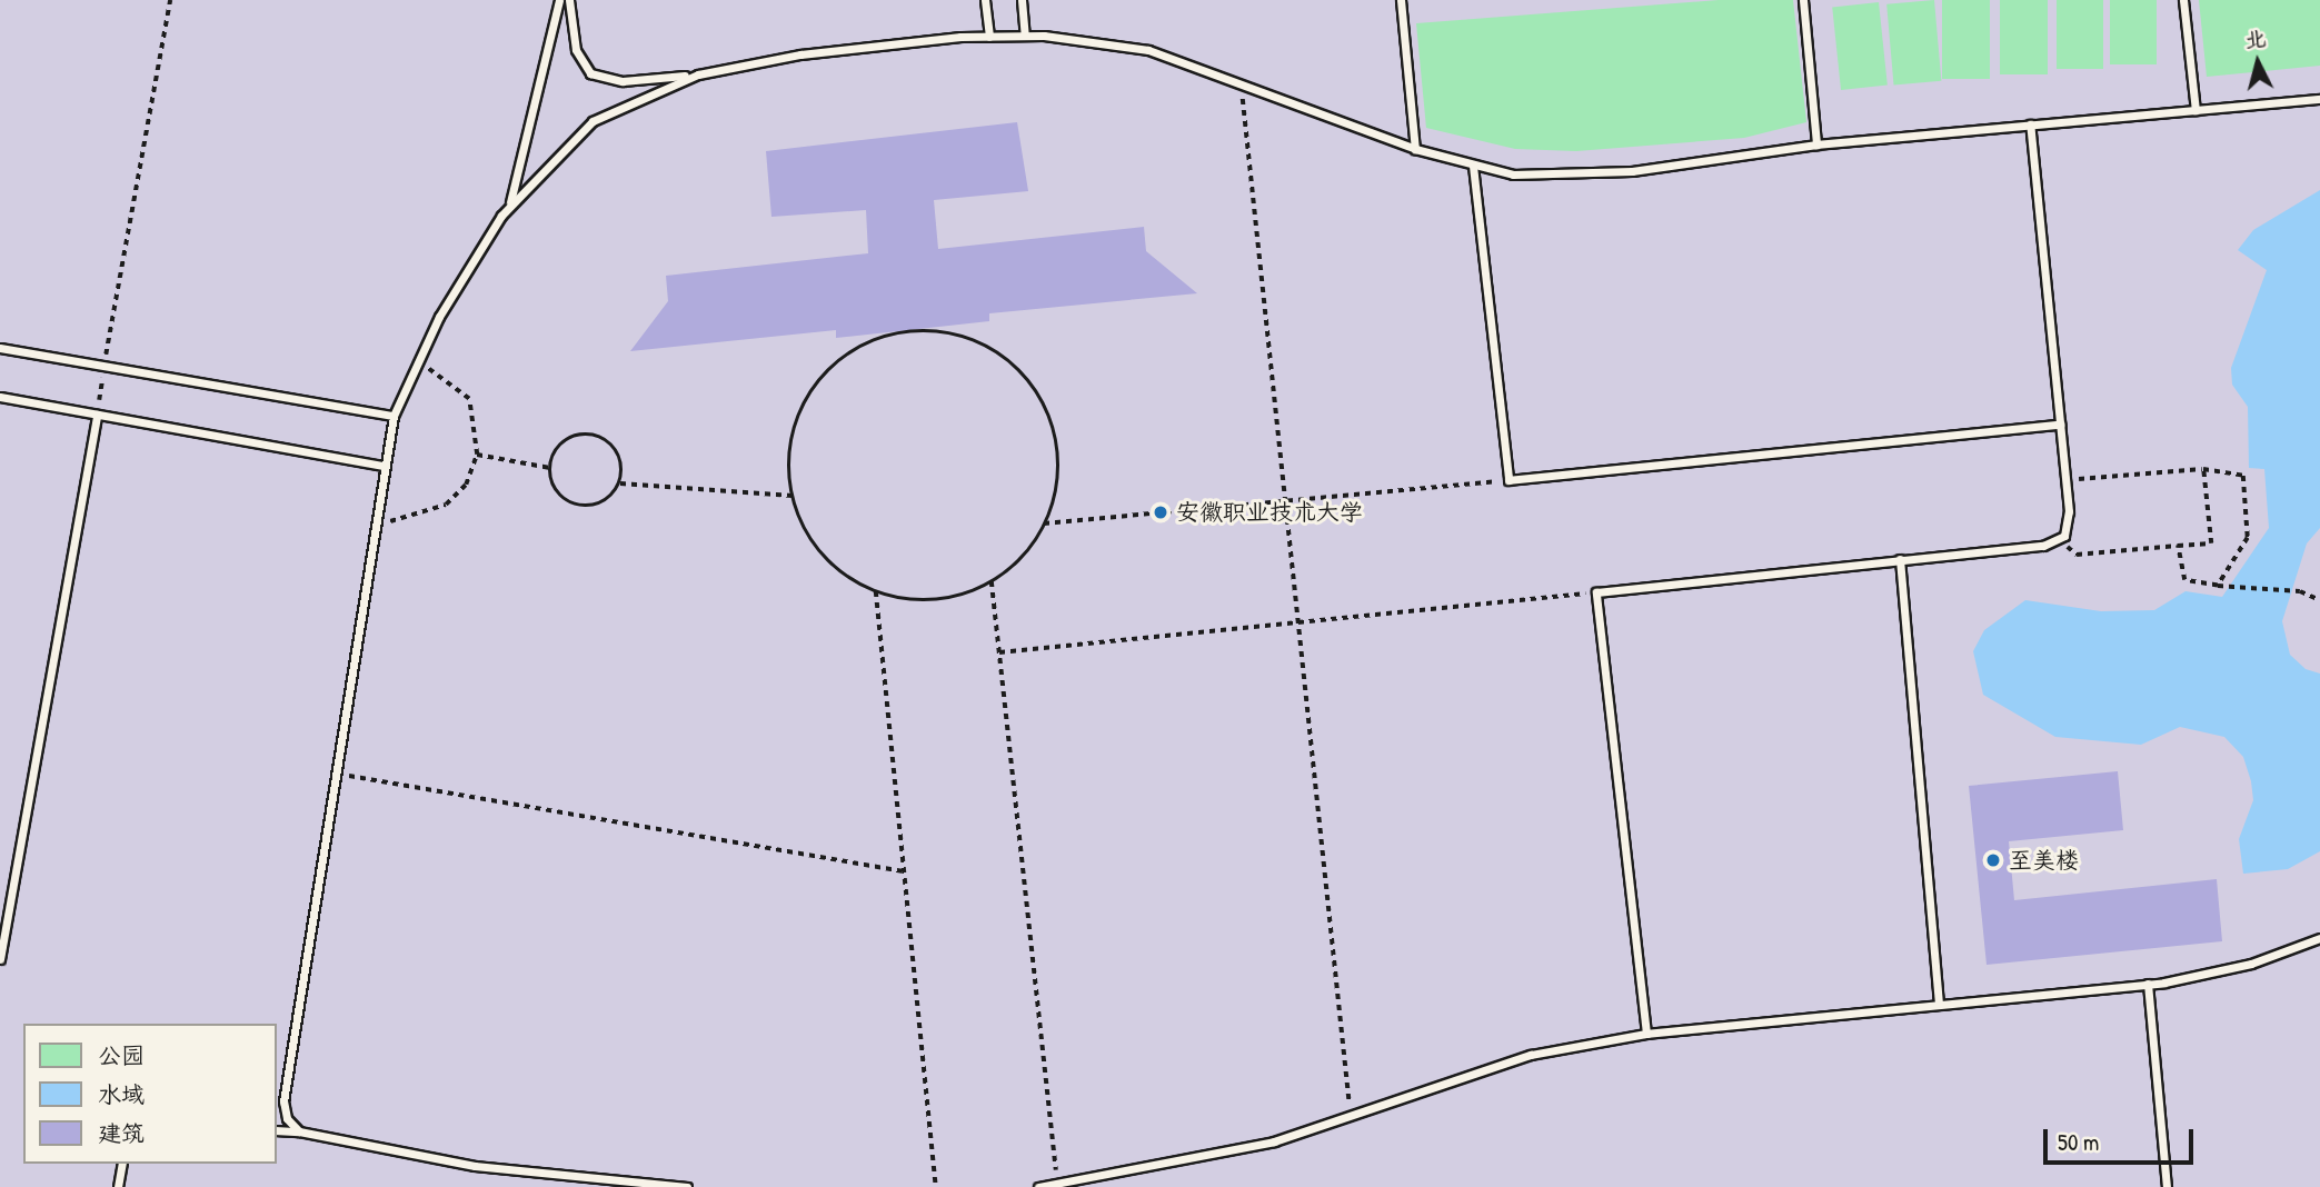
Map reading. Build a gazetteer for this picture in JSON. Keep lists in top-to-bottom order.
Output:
{
  "places": ["安徽职业技术大学", "至美楼"],
  "legend": ["公园", "水域", "建筑"],
  "scale_bar": "50 m",
  "north": "top"
}
